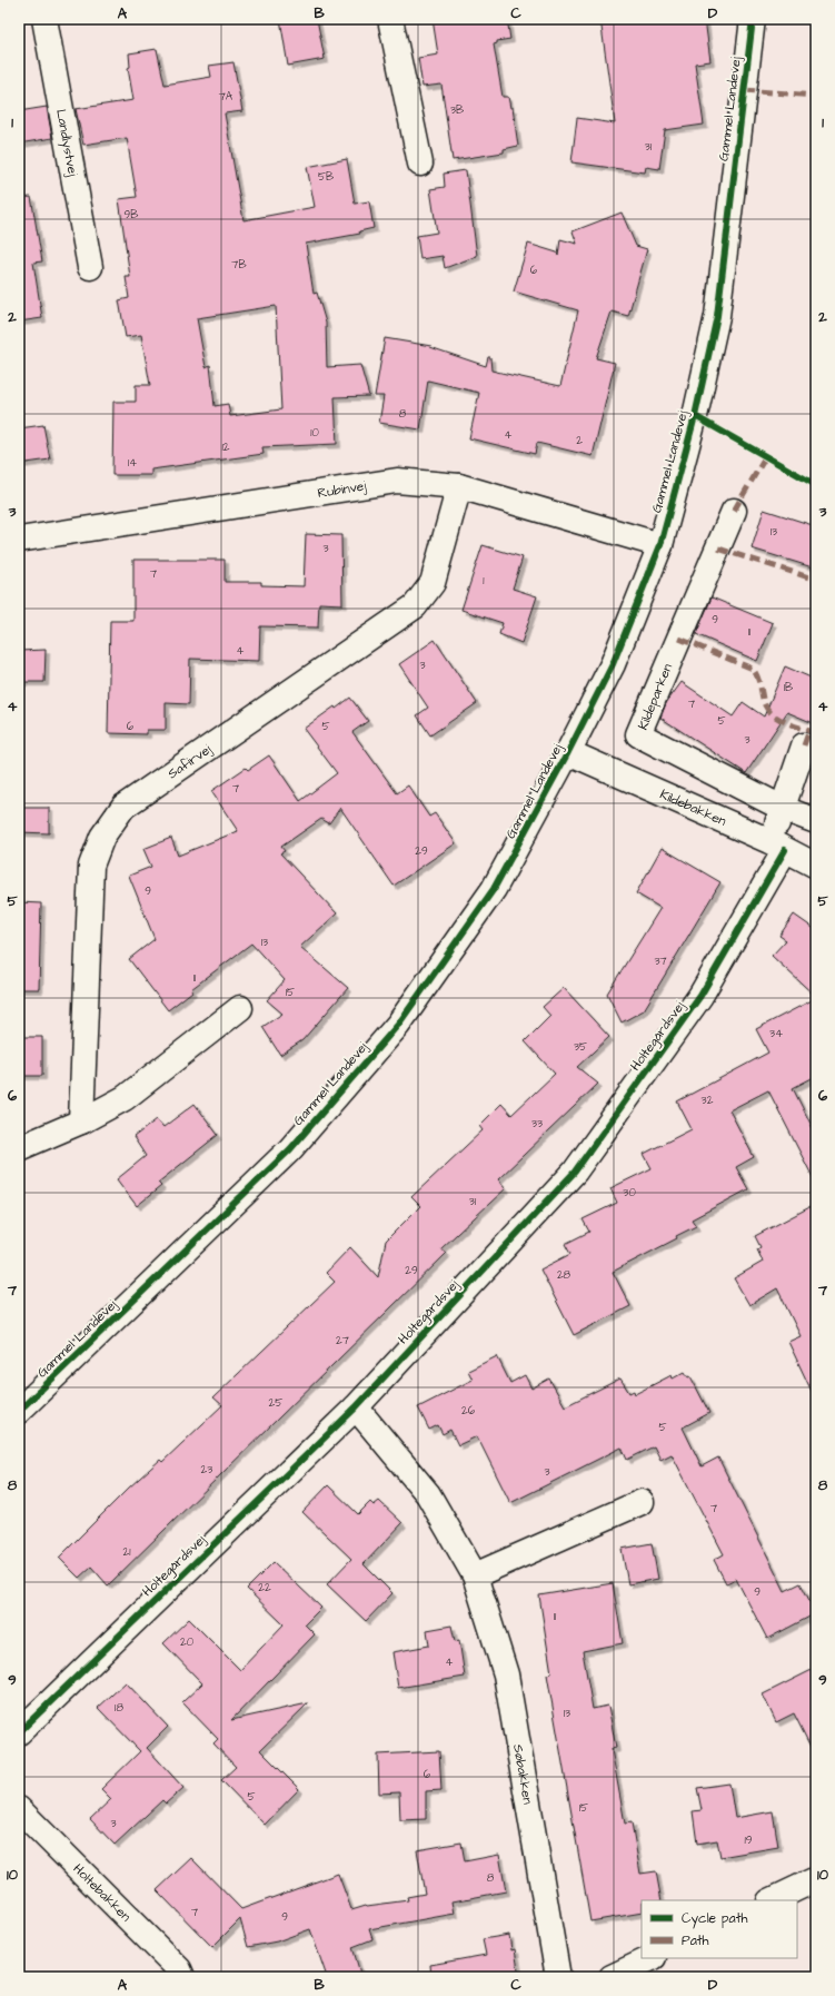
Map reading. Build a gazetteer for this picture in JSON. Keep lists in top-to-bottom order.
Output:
{
  "streets": {
    "street": [
      "Gammel Landevej",
      "Landlystvej",
      "Rubinvej",
      "Kildeparken",
      "Safirvej",
      "Kildebakken",
      "Holtegårdsvej",
      "Søbakken",
      "Holtebakken"
    ]
  },
  "crossings": [
    ["Gammel Landevej", "Rubinvej"],
    ["Gammel Landevej", "Kildebakken"],
    ["Rubinvej", "Safirvej"],
    ["Kildebakken", "Holtegårdsvej"],
    ["Holtegårdsvej", "Søbakken"]
  ],
  "house_numbers": [
    "7A",
    "3B",
    "31",
    "5B",
    "9B",
    "7B",
    "6",
    "8",
    "10",
    "4",
    "2",
    "12",
    "14",
    "13",
    "3",
    "7",
    "1",
    "9",
    "11",
    "4",
    "3",
    "1B",
    "7",
    "5",
    "6",
    "5",
    "3",
    "7",
    "29",
    "9",
    "13",
    "37",
    "11",
    "15",
    "34",
    "35",
    "32",
    "33",
    "30",
    "31",
    "29",
    "28",
    "27",
    "25",
    "26",
    "5",
    "23",
    "3",
    "7",
    "21",
    "22",
    "9",
    "11",
    "20",
    "4",
    "18",
    "13",
    "6",
    "5",
    "15",
    "3",
    "19",
    "8",
    "7",
    "9"
  ],
  "legend": ["Cycle path", "Path"],
  "grid": {
    "columns": [
      "A",
      "B",
      "C",
      "D"
    ],
    "rows": [
      "1",
      "2",
      "3",
      "4",
      "5",
      "6",
      "7",
      "8",
      "9",
      "10"
    ]
  }
}
